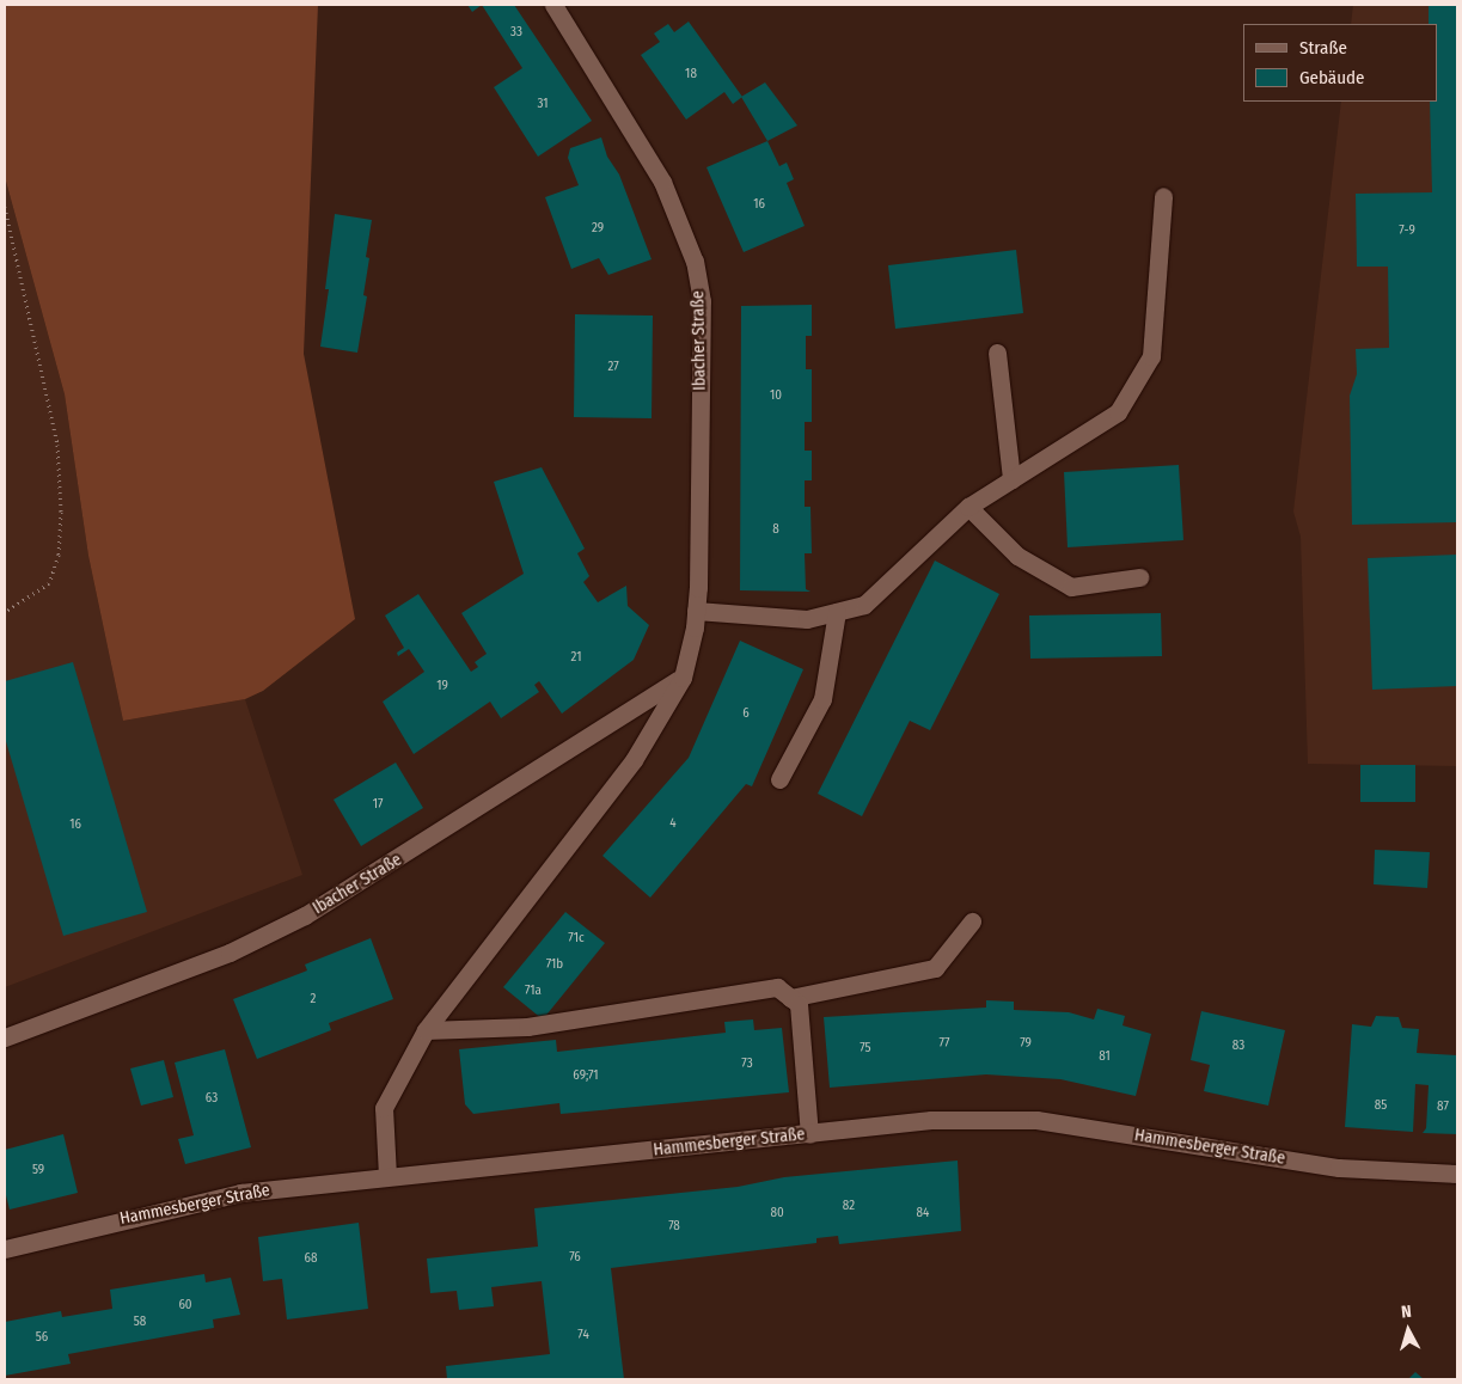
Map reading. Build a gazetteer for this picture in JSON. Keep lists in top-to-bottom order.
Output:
{
  "streets": {
    "street": ["Ibacher Straße", "Hammesberger Straße"]
  },
  "crossings": [
    ["Ibacher Straße", "Hammesberger Straße"]
  ],
  "house_numbers": [
    "33",
    "18",
    "31",
    "16",
    "29",
    "7-9",
    "27",
    "10",
    "8",
    "21",
    "19",
    "6",
    "17",
    "4",
    "16",
    "71c",
    "71b",
    "71a",
    "2",
    "77",
    "79",
    "83",
    "75",
    "81",
    "73",
    "69;71",
    "63",
    "85",
    "87",
    "59",
    "82",
    "80",
    "84",
    "78",
    "76",
    "68",
    "60",
    "58",
    "74",
    "56"
  ],
  "legend": ["Straße", "Gebäude"],
  "north": "top"
}
